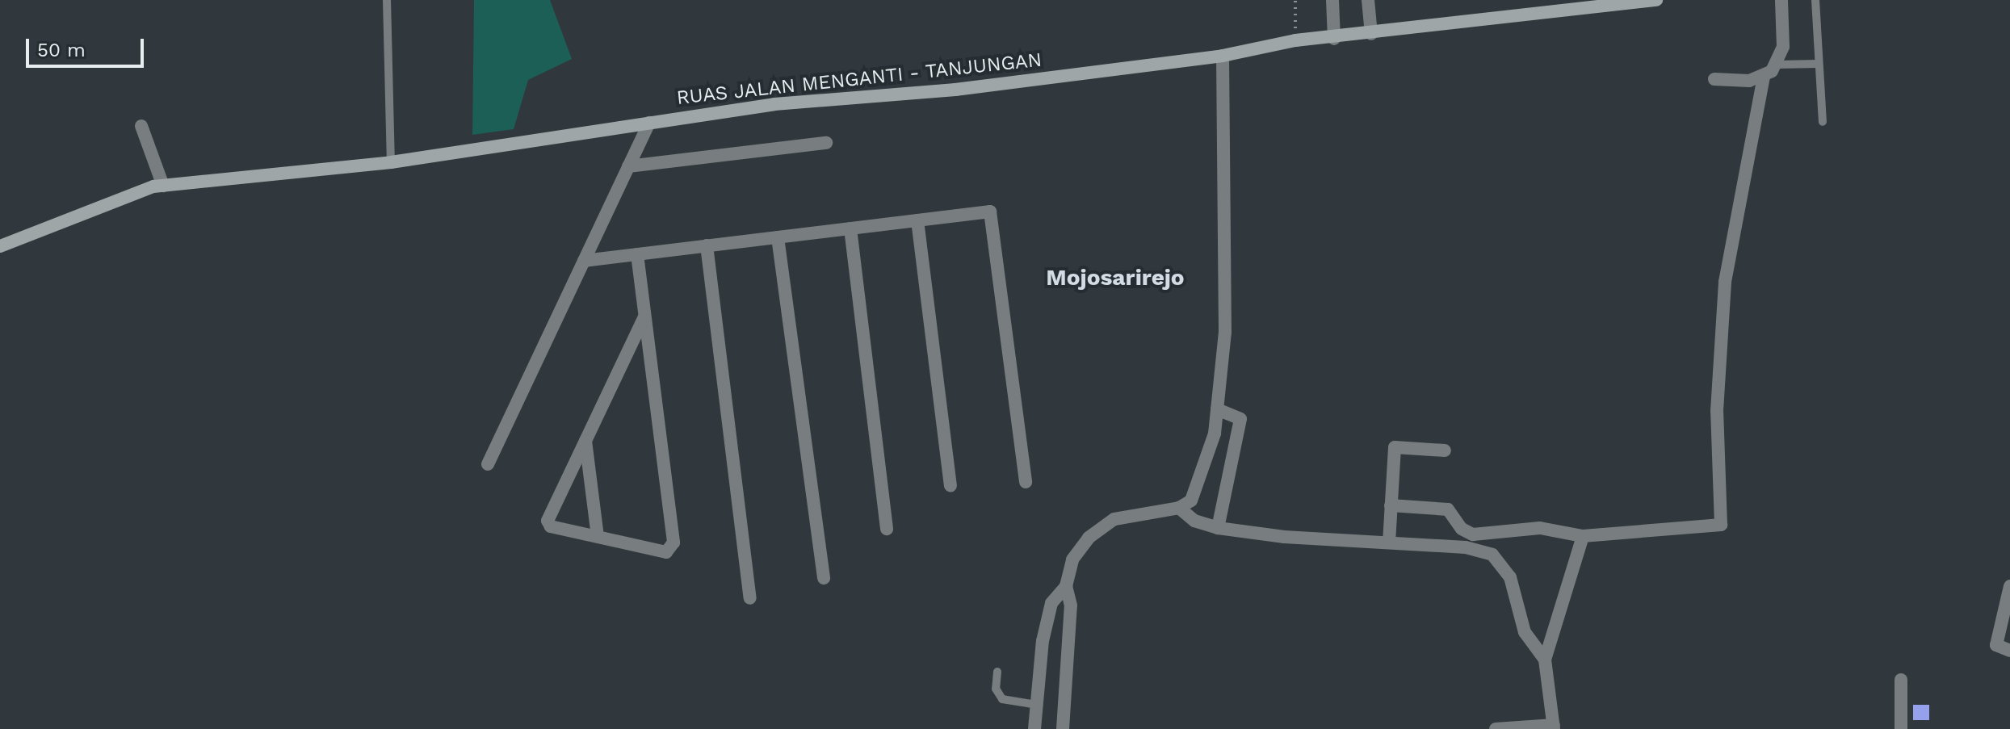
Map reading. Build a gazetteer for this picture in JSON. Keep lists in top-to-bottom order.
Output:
{
  "streets": {
    "main road": ["RUAS JALAN MENGANTI - TANJUNGAN"]
  },
  "districts": ["Mojosarirejo"],
  "scale_bar": "50 m"
}
